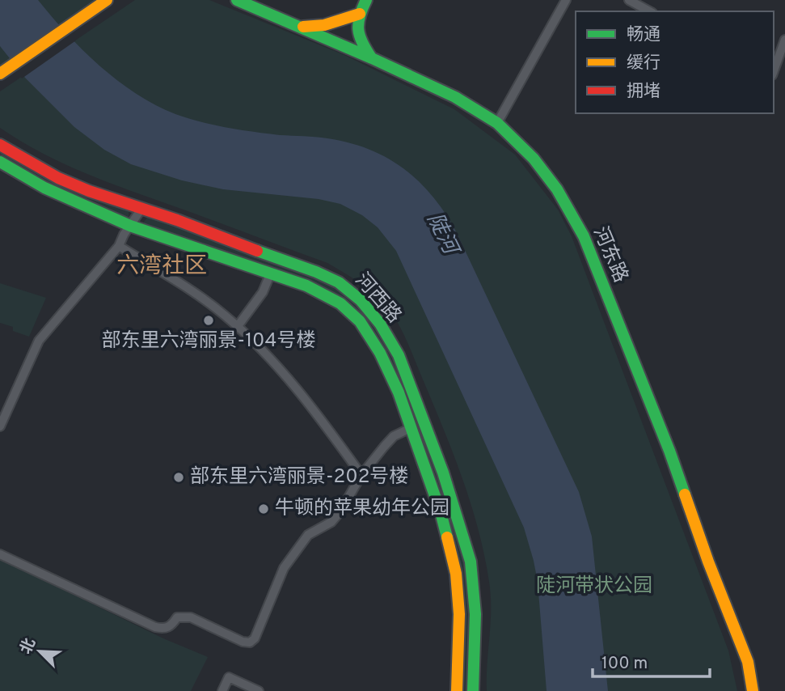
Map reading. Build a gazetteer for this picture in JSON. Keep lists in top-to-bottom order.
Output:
{
  "streets": {
    "main road": ["河东路", "河西路"]
  },
  "districts": ["六湾社区"],
  "water": ["陡河"],
  "parks": ["陡河带状公园"],
  "places": ["部东里六湾丽景-104号楼", "部东里六湾丽景-202号楼", "牛顿的苹果幼年公园"],
  "legend": ["畅通", "缓行", "拥堵"],
  "scale_bar": "100 m",
  "north": "top left"
}
